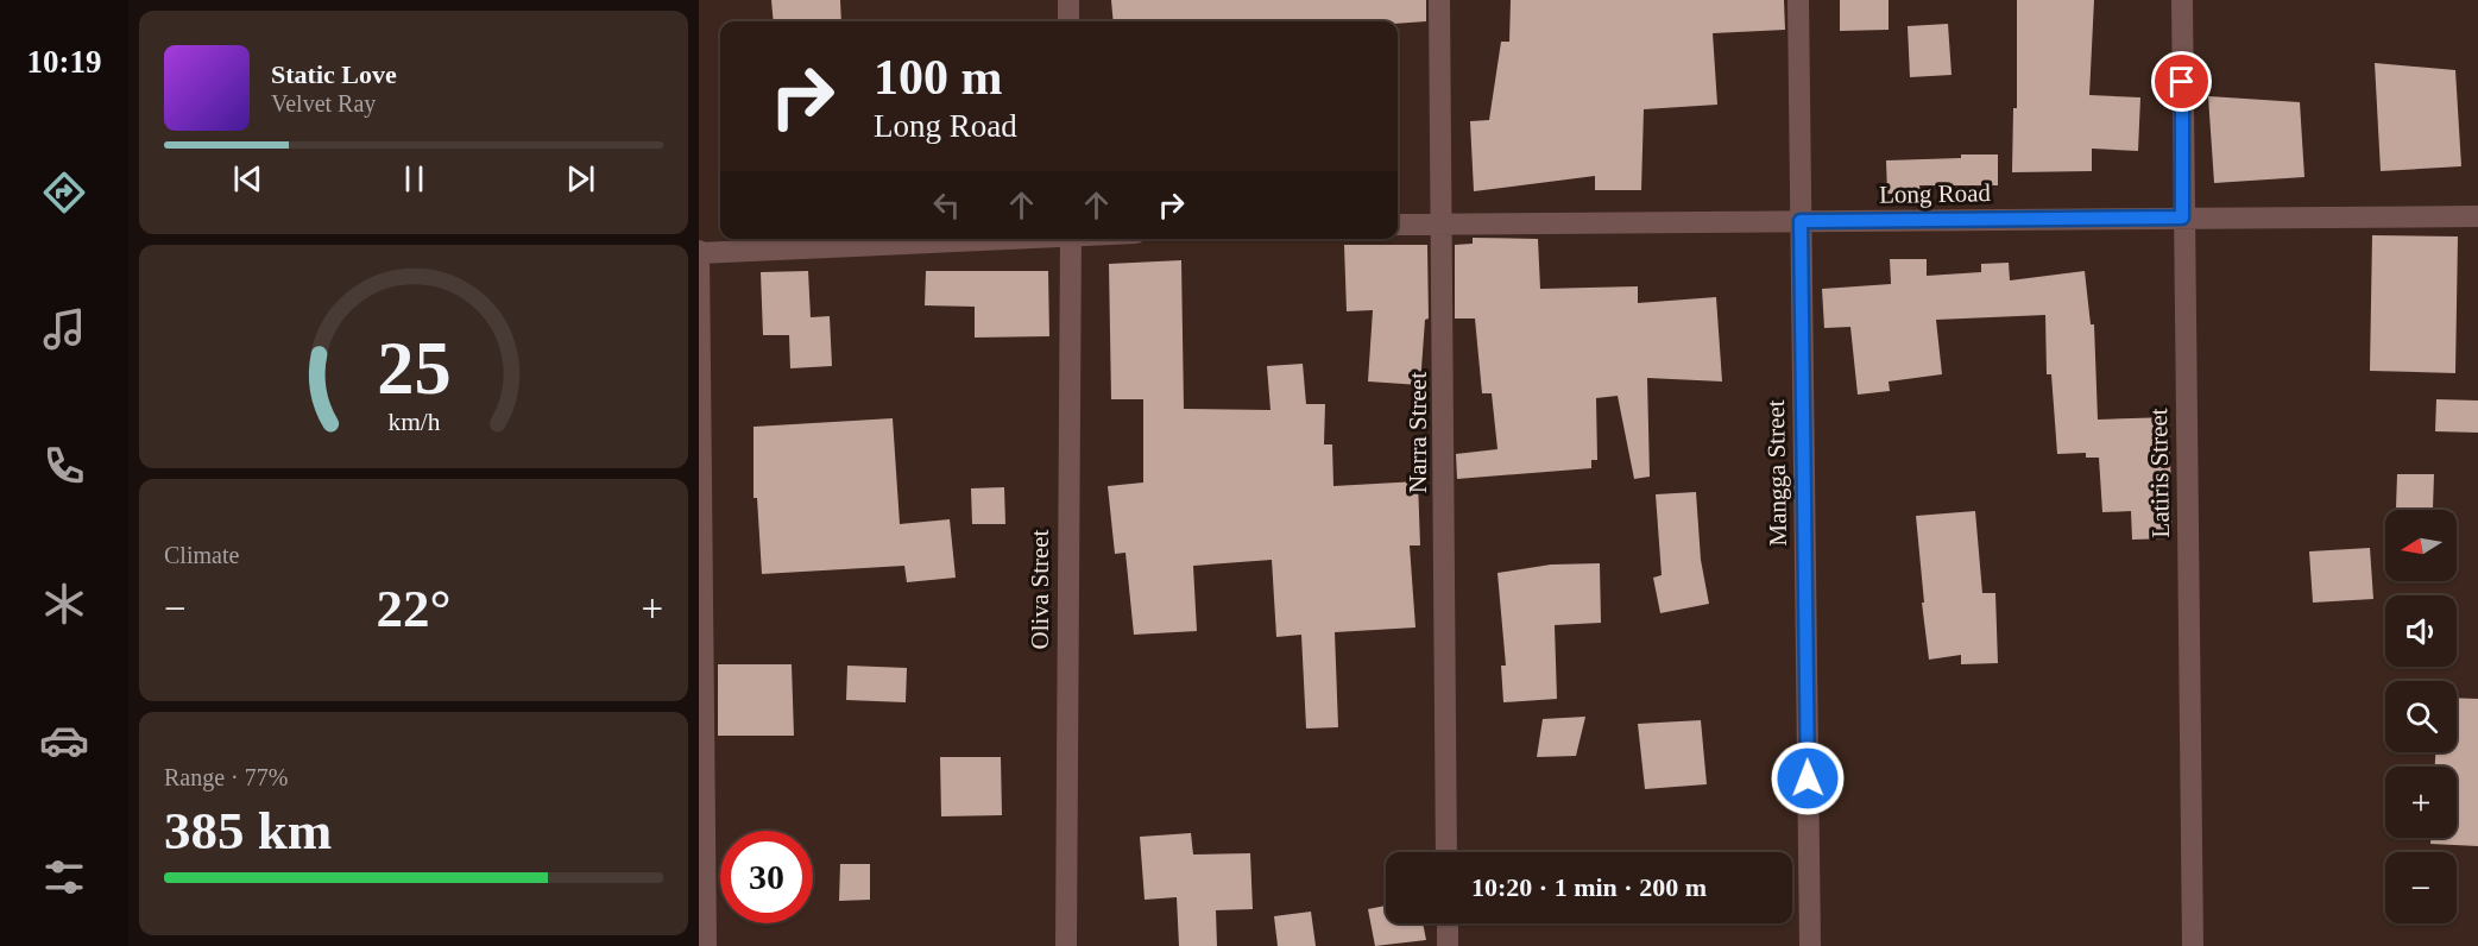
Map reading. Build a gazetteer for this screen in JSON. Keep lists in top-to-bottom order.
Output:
{
  "streets": {
    "street": [
      "Long Road",
      "Narra Street",
      "Mangga Street",
      "Latiris Street",
      "Oliva Street"
    ]
  },
  "crossings": [
    ["Long Road", "Narra Street"],
    ["Long Road", "Mangga Street"],
    ["Long Road", "Latiris Street"]
  ],
  "north": "left",
  "page": {
    "tabs": "10:19",
    "turn": ["100 m", "Long Road"],
    "song": ["Static Love", "Velvet Ray"],
    "tile": [
      "Climate",
      ["Range · 77%", "385 km"]
    ],
    "map_buttons": ["+", "−"],
    "heat": ["−", "22°", "+"],
    "limit": "30",
    "trip": "10:20 · 1 min · 200 m",
    "gauge": ["25", "km/h"]
  }
}
